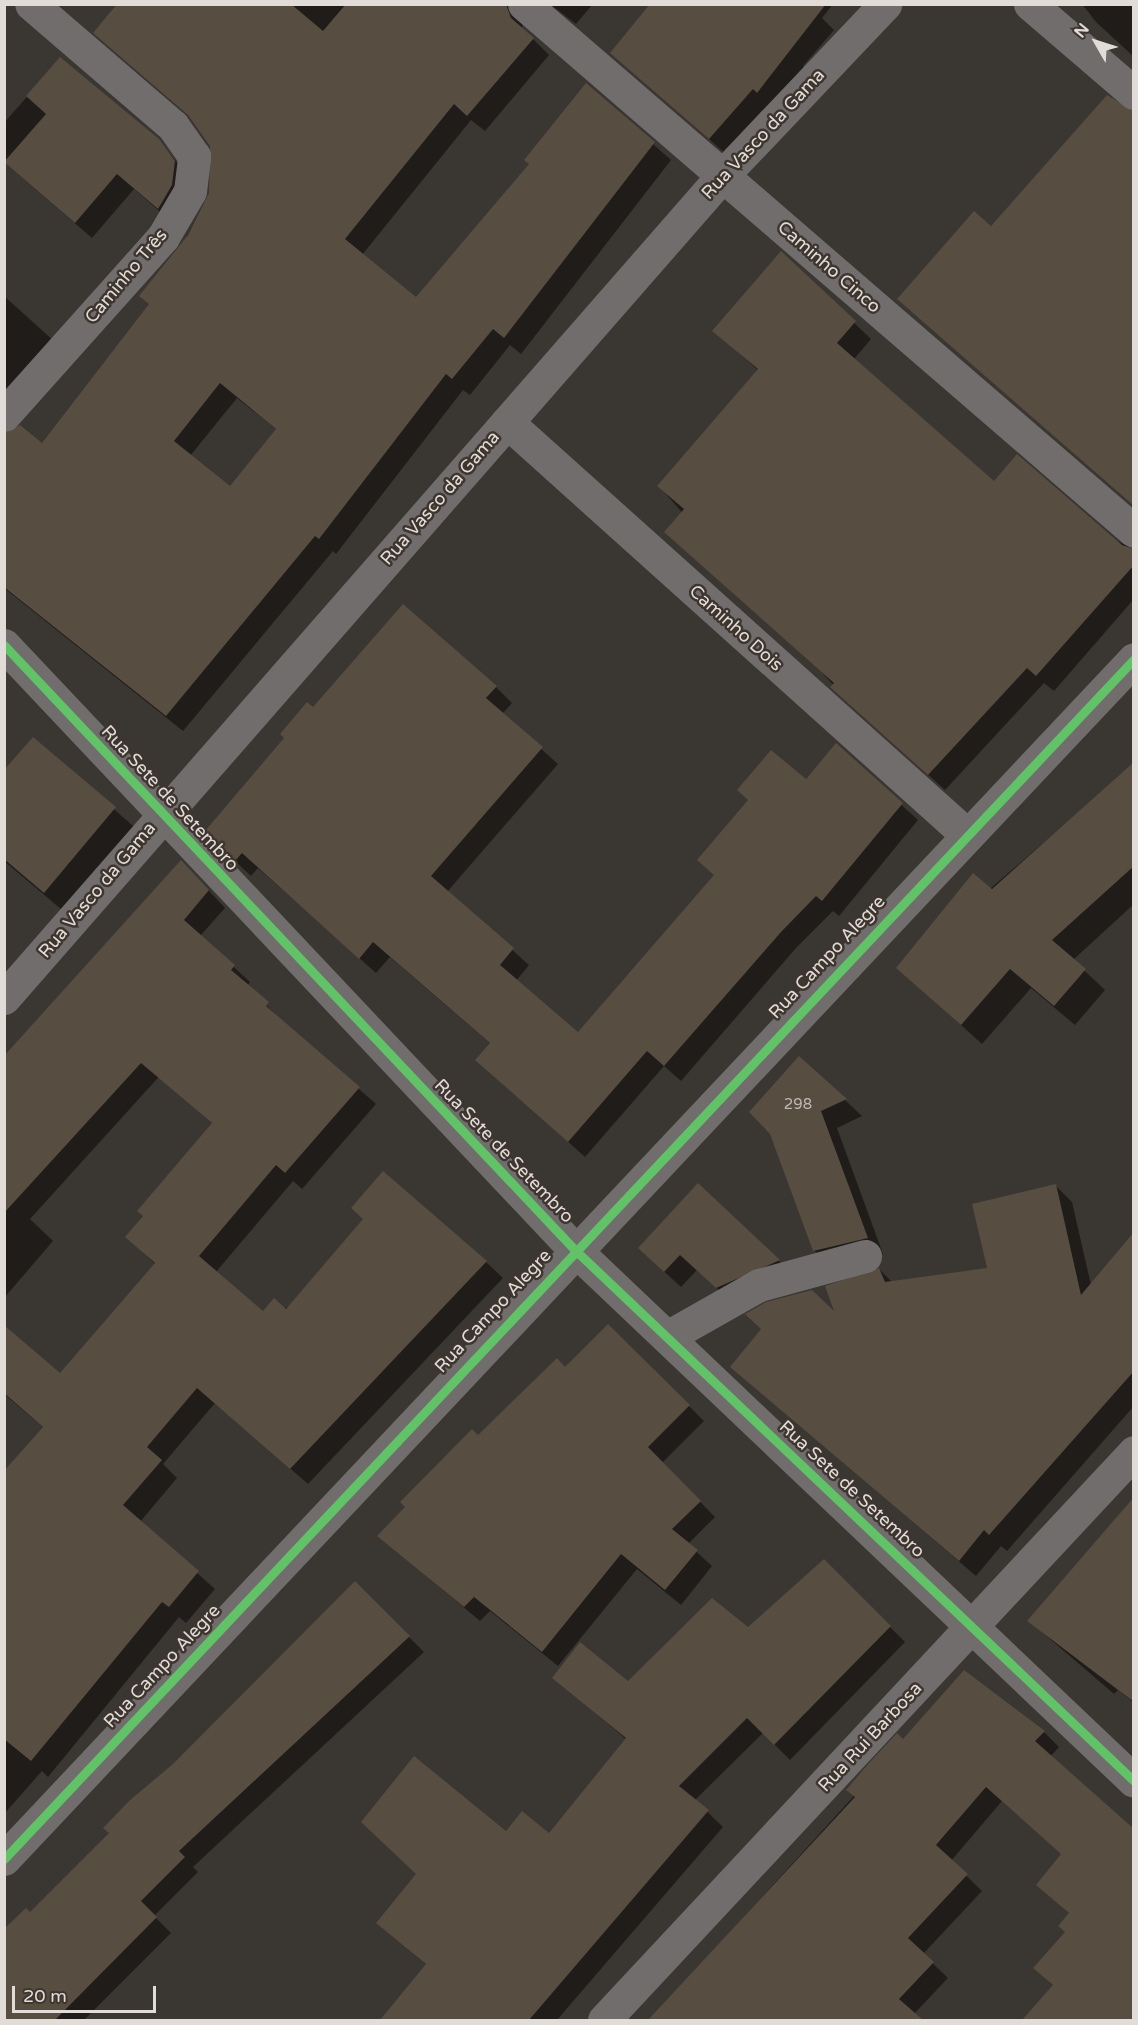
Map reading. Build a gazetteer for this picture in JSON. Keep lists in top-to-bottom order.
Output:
{
  "streets": {
    "street": [
      "Rua Vasco da Gama",
      "Caminho Cinco",
      "Caminho Três",
      "Caminho Dois",
      "Rua Sete de Setembro",
      "Rua Campo Alegre",
      "Rua Rui Barbosa"
    ]
  },
  "crossings": [
    ["Rua Vasco da Gama", "Caminho Cinco"],
    ["Rua Vasco da Gama", "Caminho Dois"],
    ["Rua Vasco da Gama", "Rua Sete de Setembro"],
    ["Caminho Dois", "Rua Campo Alegre"],
    ["Rua Sete de Setembro", "Rua Campo Alegre"],
    ["Rua Sete de Setembro", "Rua Rui Barbosa"]
  ],
  "house_numbers": ["298"],
  "scale_bar": "20 m",
  "north": "top left"
}
